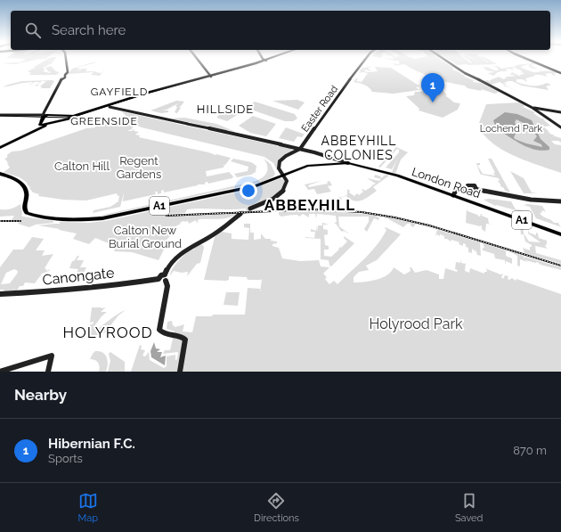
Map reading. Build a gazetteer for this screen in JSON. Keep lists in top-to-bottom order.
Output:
{
  "streets": {
    "main road": ["London Road", "A1"],
    "street": ["Easter Road", "Canongate"]
  },
  "crossings": [
    ["Easter Road", "London Road"],
    ["Easter Road", "A1"],
    ["London Road", "A1"]
  ],
  "districts": [
    "GAYFIELD",
    "HILLSIDE",
    "GREENSIDE",
    "ABBEYHILL COLONIES",
    "ABBEYHILL",
    "HOLYROOD"
  ],
  "parks": [
    "Lochend Park",
    "Regent Gardens",
    "Calton Hill",
    "Calton New Burial Ground",
    "Holyrood Park"
  ],
  "page": {
    "search": "Search here",
    "pins": "1",
    "heading": "Nearby",
    "list": [
      {
        "mark": "1",
        "name": "Hibernian F.C.",
        "note": "Sports",
        "value": "870 m"
      }
    ],
    "nav": ["Map", "Directions", "Saved"]
  }
}
